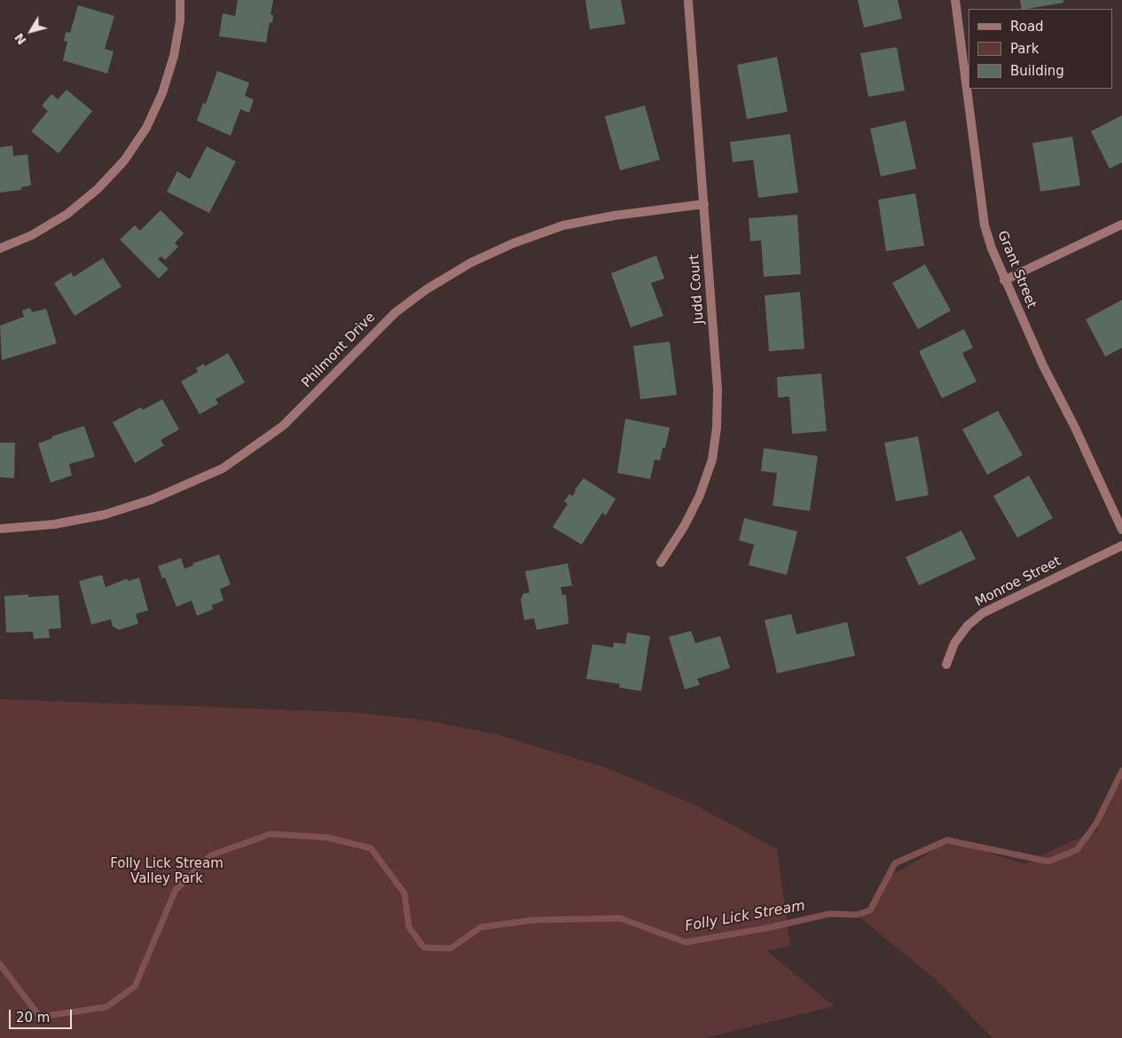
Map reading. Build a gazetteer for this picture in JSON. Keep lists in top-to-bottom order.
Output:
{
  "streets": {
    "street": [
      "Grant Street",
      "Judd Court",
      "Philmont Drive",
      "Monroe Street"
    ]
  },
  "crossings": [
    ["Judd Court", "Philmont Drive"]
  ],
  "water": ["Folly Lick Stream"],
  "parks": ["Folly Lick Stream Valley Park"],
  "legend": ["Road", "Park", "Building"],
  "scale_bar": "20 m",
  "north": "bottom left"
}
